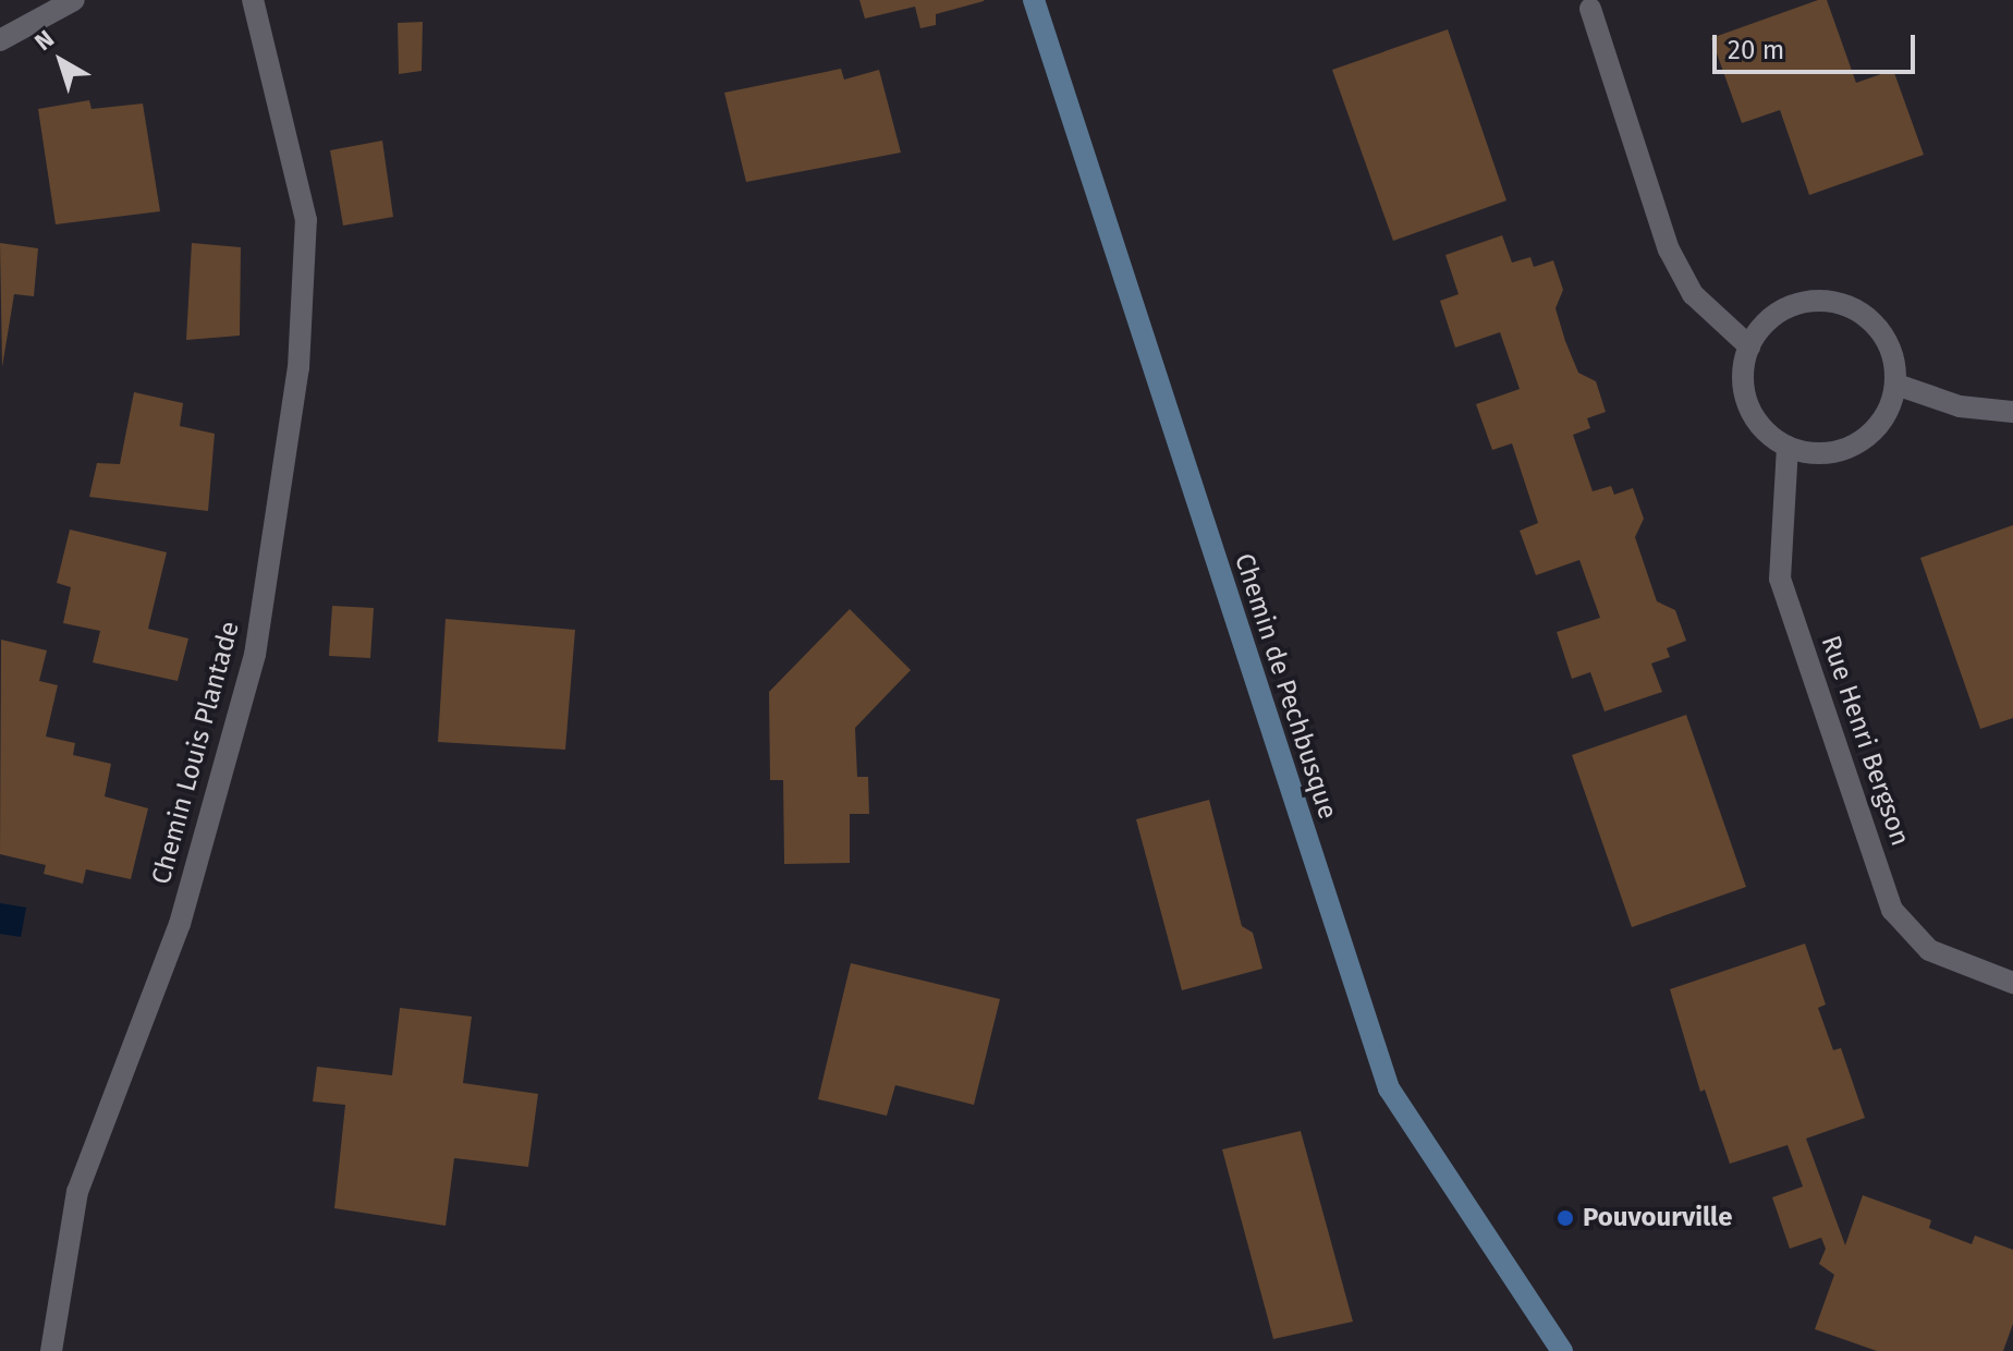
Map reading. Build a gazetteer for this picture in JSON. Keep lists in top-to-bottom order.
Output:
{
  "streets": {
    "street": ["Chemin de Pechbusque", "Rue Henri Bergson", "Chemin Louis Plantade"]
  },
  "places": ["Pouvourville"],
  "scale_bar": "20 m",
  "north": "top left"
}
